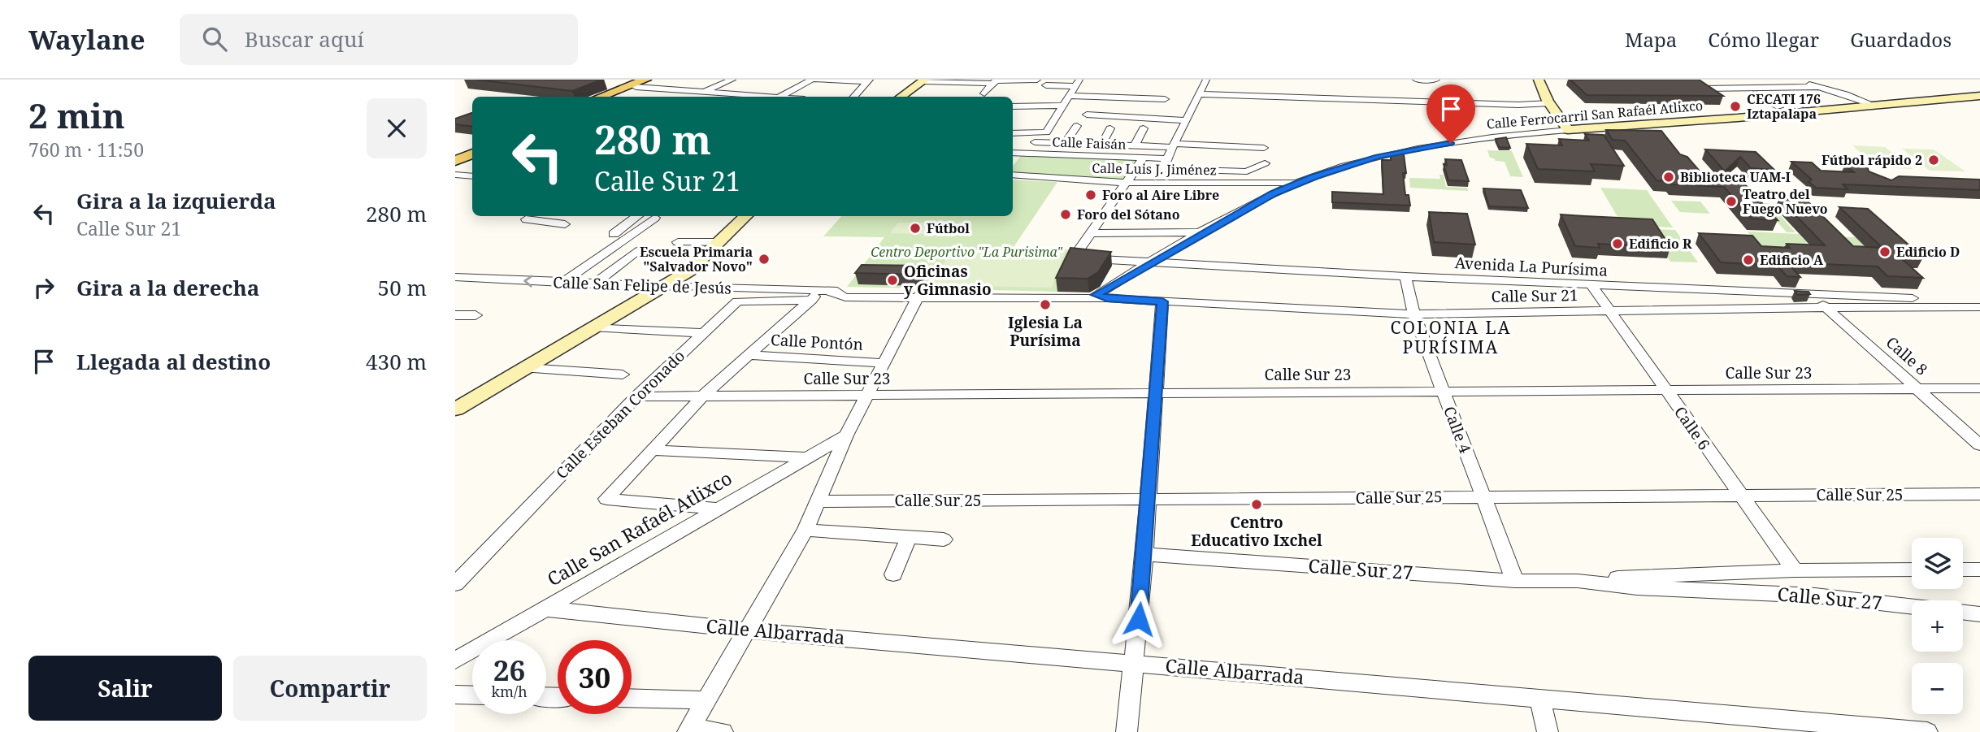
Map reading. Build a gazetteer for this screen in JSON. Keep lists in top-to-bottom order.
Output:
{
  "streets": {
    "main road": ["Calle Ferrocarril San Rafaél Atlixco", "Calle San Felipe de Jesús"],
    "street": [
      "Calle Faisán",
      "Calle Luis J. Jiménez",
      "Avenida La Purísima",
      "Calle Sur 21",
      "Calle Pontón",
      "Calle 8",
      "Calle Sur 23",
      "Calle Esteban Coronado",
      "Calle 6",
      "Calle 4",
      "Calle Sur 25",
      "Calle San Rafaél Atlixco",
      "Calle Sur 27",
      "Calle Albarrada"
    ]
  },
  "crossings": [
    ["Calle Ferrocarril San Rafaél Atlixco", "Calle Luis J. Jiménez"],
    ["Calle Ferrocarril San Rafaél Atlixco", "Avenida La Purísima"],
    ["Calle Ferrocarril San Rafaél Atlixco", "Calle San Felipe de Jesús"],
    ["Calle Ferrocarril San Rafaél Atlixco", "Calle Sur 21"],
    ["Avenida La Purísima", "Calle Sur 21"],
    ["Avenida La Purísima", "Calle 8"],
    ["Avenida La Purísima", "Calle 6"],
    ["Avenida La Purísima", "Calle 4"],
    ["Calle San Felipe de Jesús", "Calle Sur 21"],
    ["Calle San Felipe de Jesús", "Calle Esteban Coronado"],
    ["Calle Sur 21", "Calle 8"],
    ["Calle Sur 21", "Calle 6"],
    ["Calle Sur 21", "Calle 4"],
    ["Calle 8", "Calle Sur 23"],
    ["Calle Sur 23", "Calle Esteban Coronado"],
    ["Calle Sur 23", "Calle 6"],
    ["Calle Sur 23", "Calle 4"],
    ["Calle 6", "Calle Sur 25"],
    ["Calle 6", "Calle Sur 27"],
    ["Calle 4", "Calle Sur 25"],
    ["Calle 4", "Calle Sur 27"],
    ["Calle San Rafaél Atlixco", "Calle Albarrada"]
  ],
  "districts": ["COLONIA LA PURÍSIMA"],
  "parks": ["Centro Deportivo \"La Purisima\""],
  "places": [
    "CECATI 176 Iztapalapa",
    "Fútbol rápido 2",
    "Biblioteca UAM-I",
    "Foro al Aire Libre",
    "Teatro del Fuego Nuevo",
    "Foro del Sótano",
    "Fútbol",
    "Edificio R",
    "Edificio D",
    "Escuela Primaria \"Salvador Novo\"",
    "Edificio A",
    "Oficinas y Gimnasio",
    "Iglesia La Purísima",
    "Centro Educativo Ixchel"
  ],
  "page": {
    "header": "Waylane",
    "search": "Buscar aquí",
    "nav": ["Mapa", "Cómo llegar", "Guardados"],
    "heading": ["2 min", "760 m · 11:50"],
    "turn": ["280 m", "Calle Sur 21"],
    "list": [
      {
        "name": "Gira a la izquierda",
        "note": "Calle Sur 21",
        "value": "280 m"
      },
      {
        "name": "Gira a la derecha",
        "value": "50 m"
      },
      {
        "name": "Llegada al destino",
        "value": "430 m"
      }
    ],
    "map_buttons": ["+", "−"],
    "speed": "26 km/h",
    "limit": "30",
    "buttons": ["Salir", "Compartir"]
  }
}
